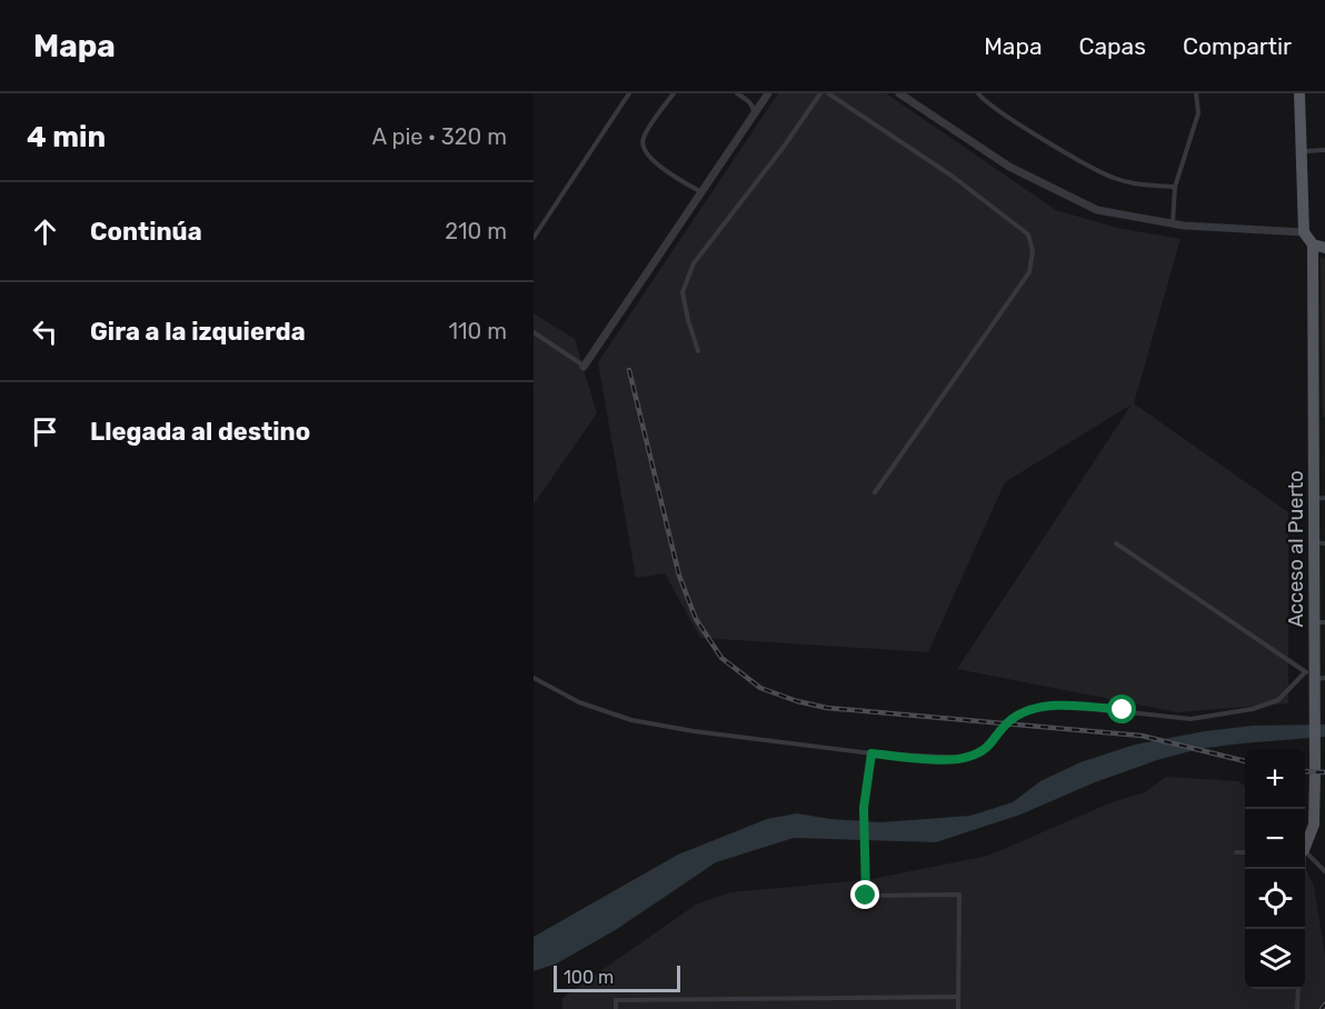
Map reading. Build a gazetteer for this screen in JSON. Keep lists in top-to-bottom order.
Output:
{
  "streets": {
    "main road": ["Acceso al Puerto"]
  },
  "scale_bar": "100 m",
  "page": {
    "header": "Mapa",
    "nav": ["Mapa", "Capas", "Compartir"],
    "heading": ["4 min", "A pie · 320 m"],
    "list": [
      ["Continúa", "210 m"],
      ["Gira a la izquierda", "110 m"],
      "Llegada al destino"
    ],
    "map_buttons": ["+", "−"],
    "scale": "100 m"
  }
}
